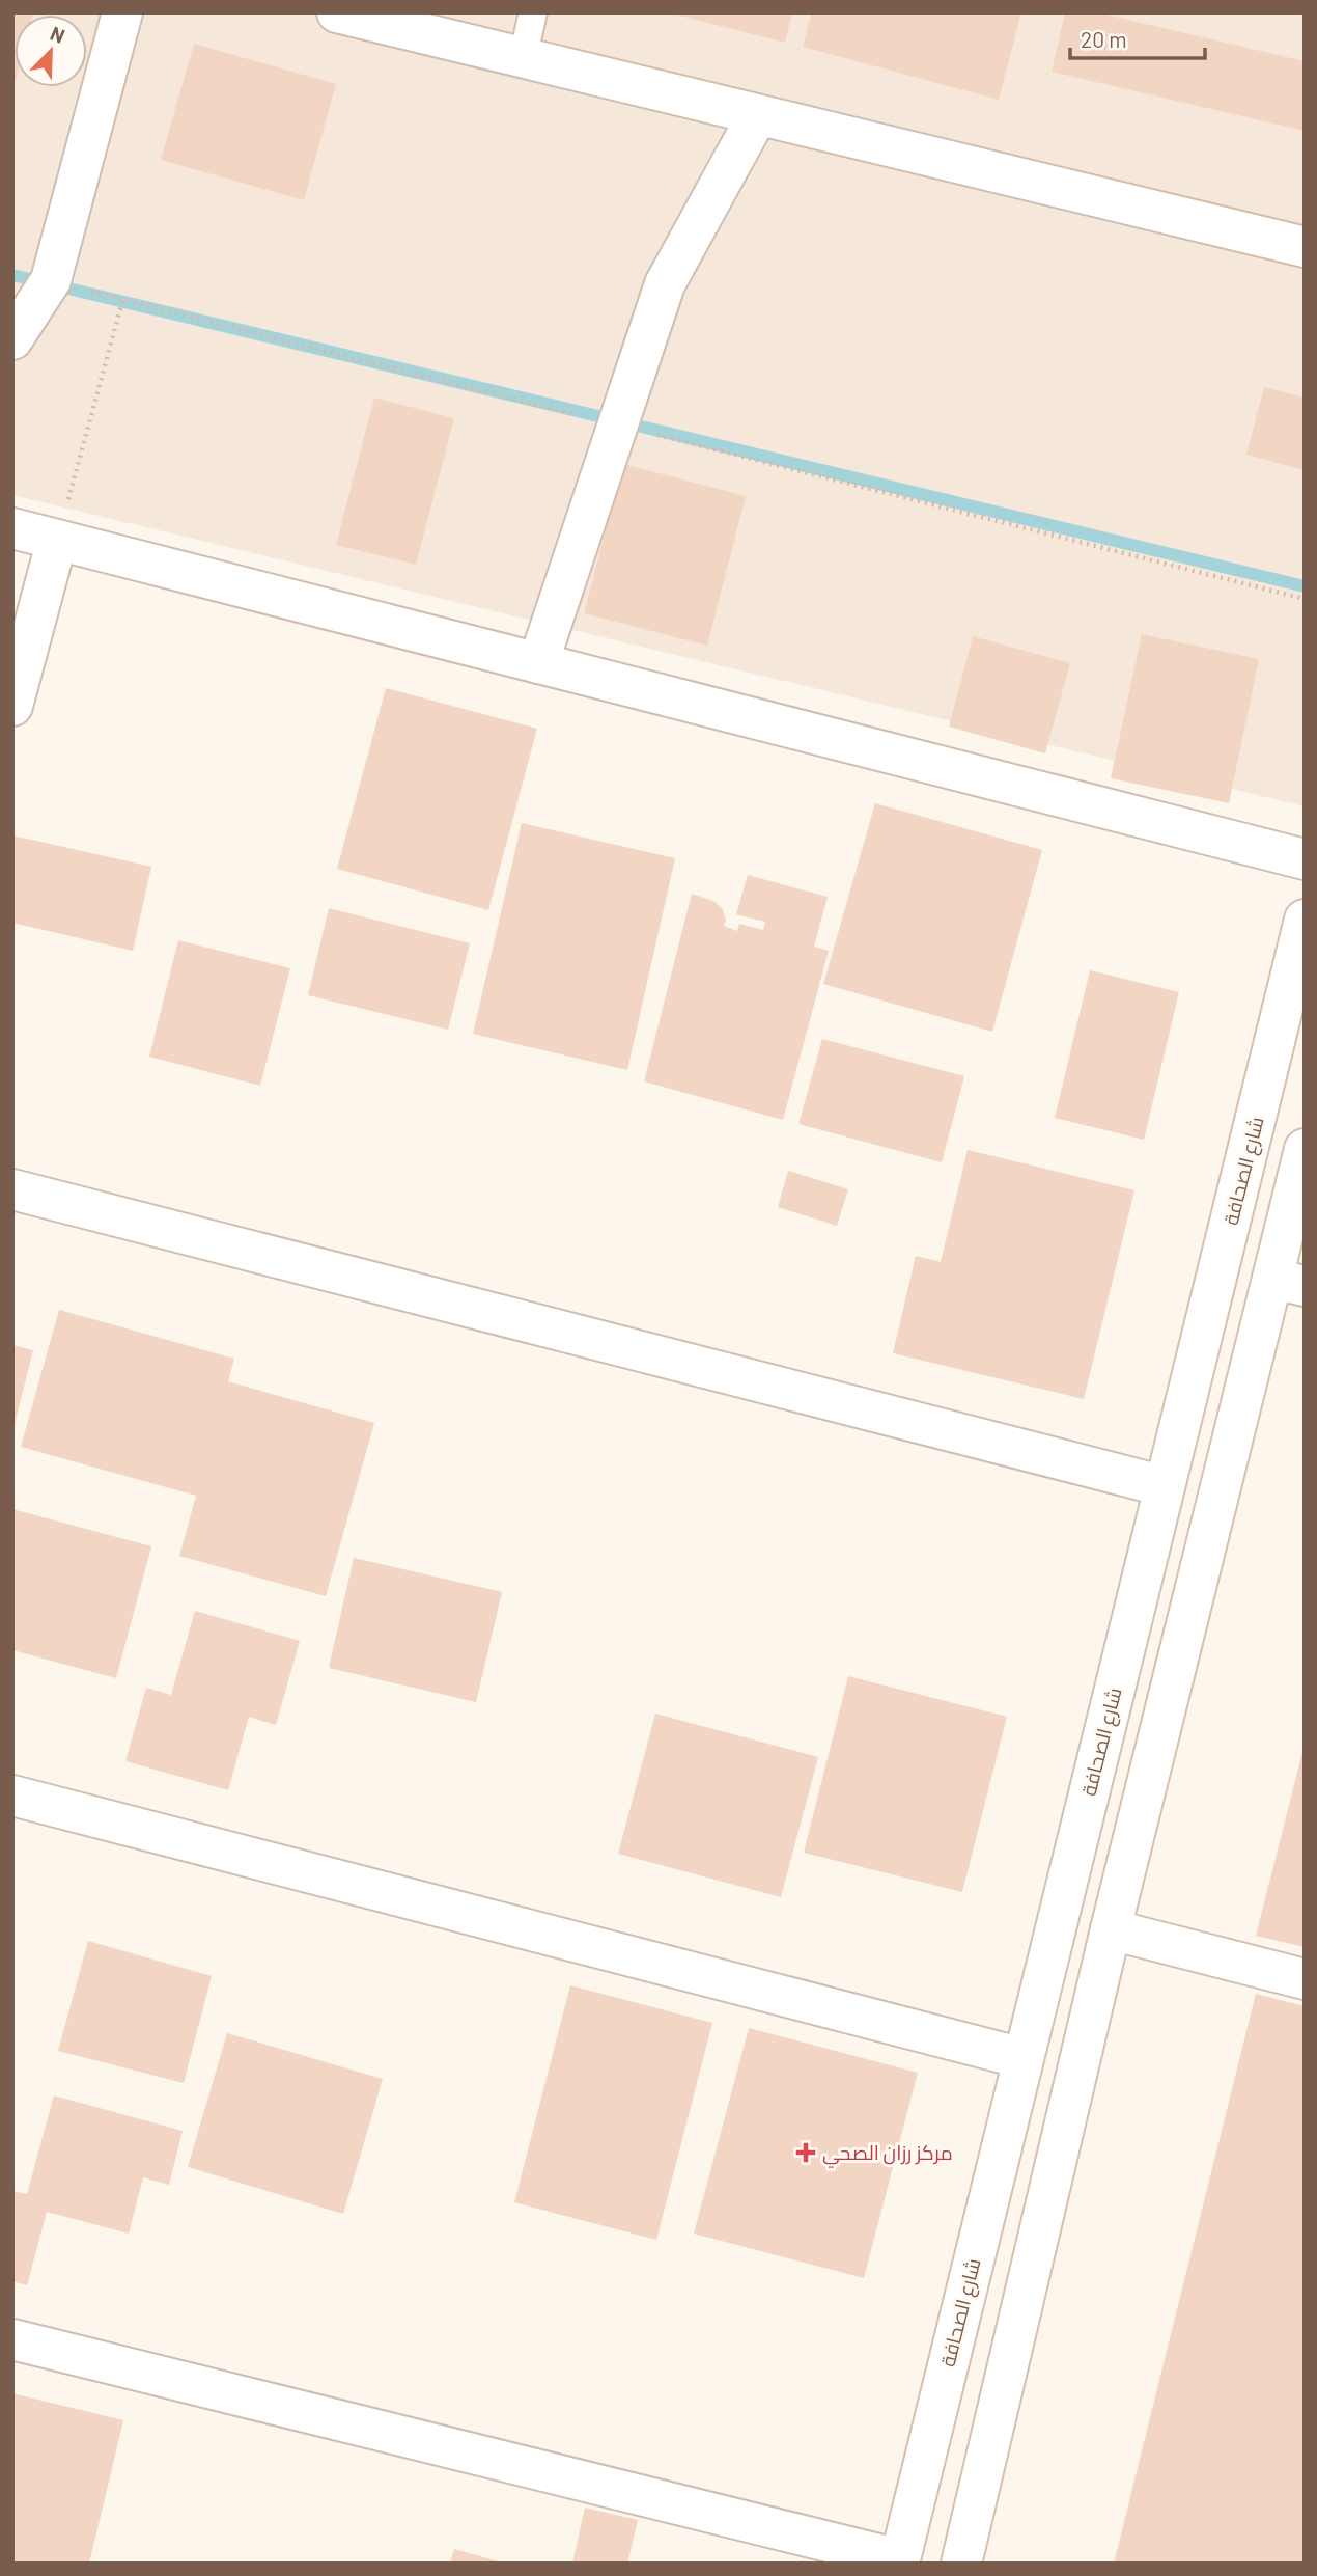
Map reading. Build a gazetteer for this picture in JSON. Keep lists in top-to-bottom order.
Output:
{
  "streets": {
    "street": ["شارع الصحافة"]
  },
  "places": {
    "health": ["مركز رزان الصحي"]
  },
  "scale_bar": "20 m",
  "north": "top right"
}
